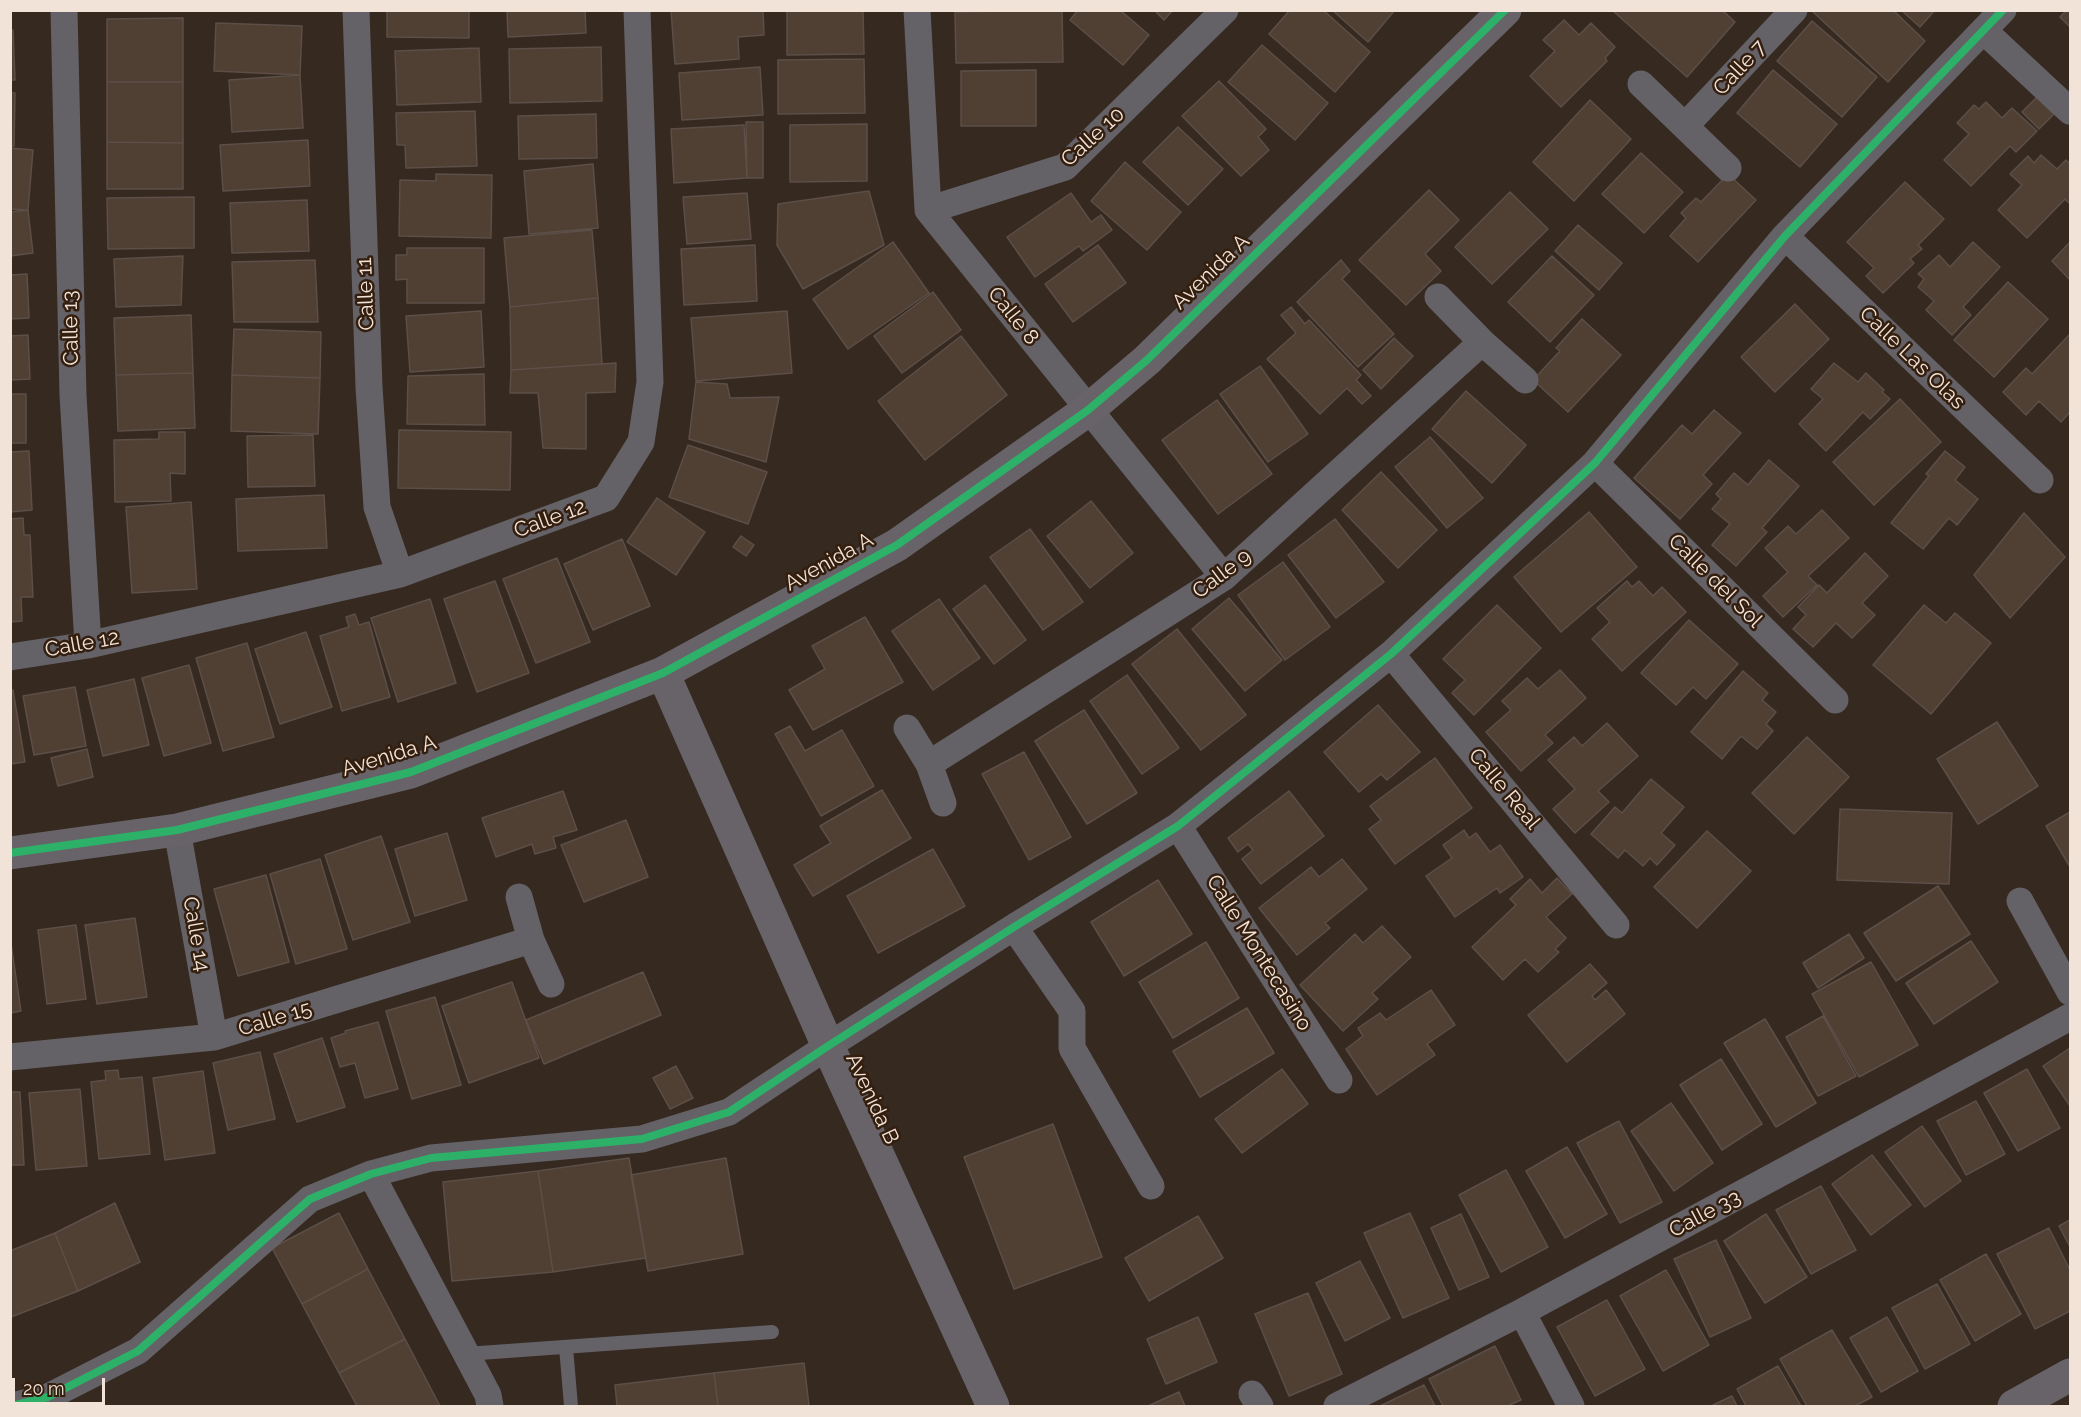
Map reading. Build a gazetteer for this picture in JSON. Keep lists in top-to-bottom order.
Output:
{
  "streets": {
    "street": [
      "Calle 7",
      "Calle 10",
      "Avenida A",
      "Calle 11",
      "Calle 8",
      "Calle 13",
      "Calle Las Olas",
      "Calle 12",
      "Calle 9",
      "Calle del Sol",
      "Calle Real",
      "Calle 14",
      "Calle Montecasino",
      "Calle 15",
      "Avenida B",
      "Calle 33"
    ]
  },
  "crossings": [
    ["Calle 10", "Calle 8"],
    ["Avenida A", "Calle 8"],
    ["Avenida A", "Calle 14"],
    ["Avenida A", "Avenida B"],
    ["Calle 11", "Calle 12"],
    ["Calle 8", "Calle 9"],
    ["Calle 13", "Calle 12"],
    ["Calle 14", "Calle 15"]
  ],
  "scale_bar": "20 m"
}
